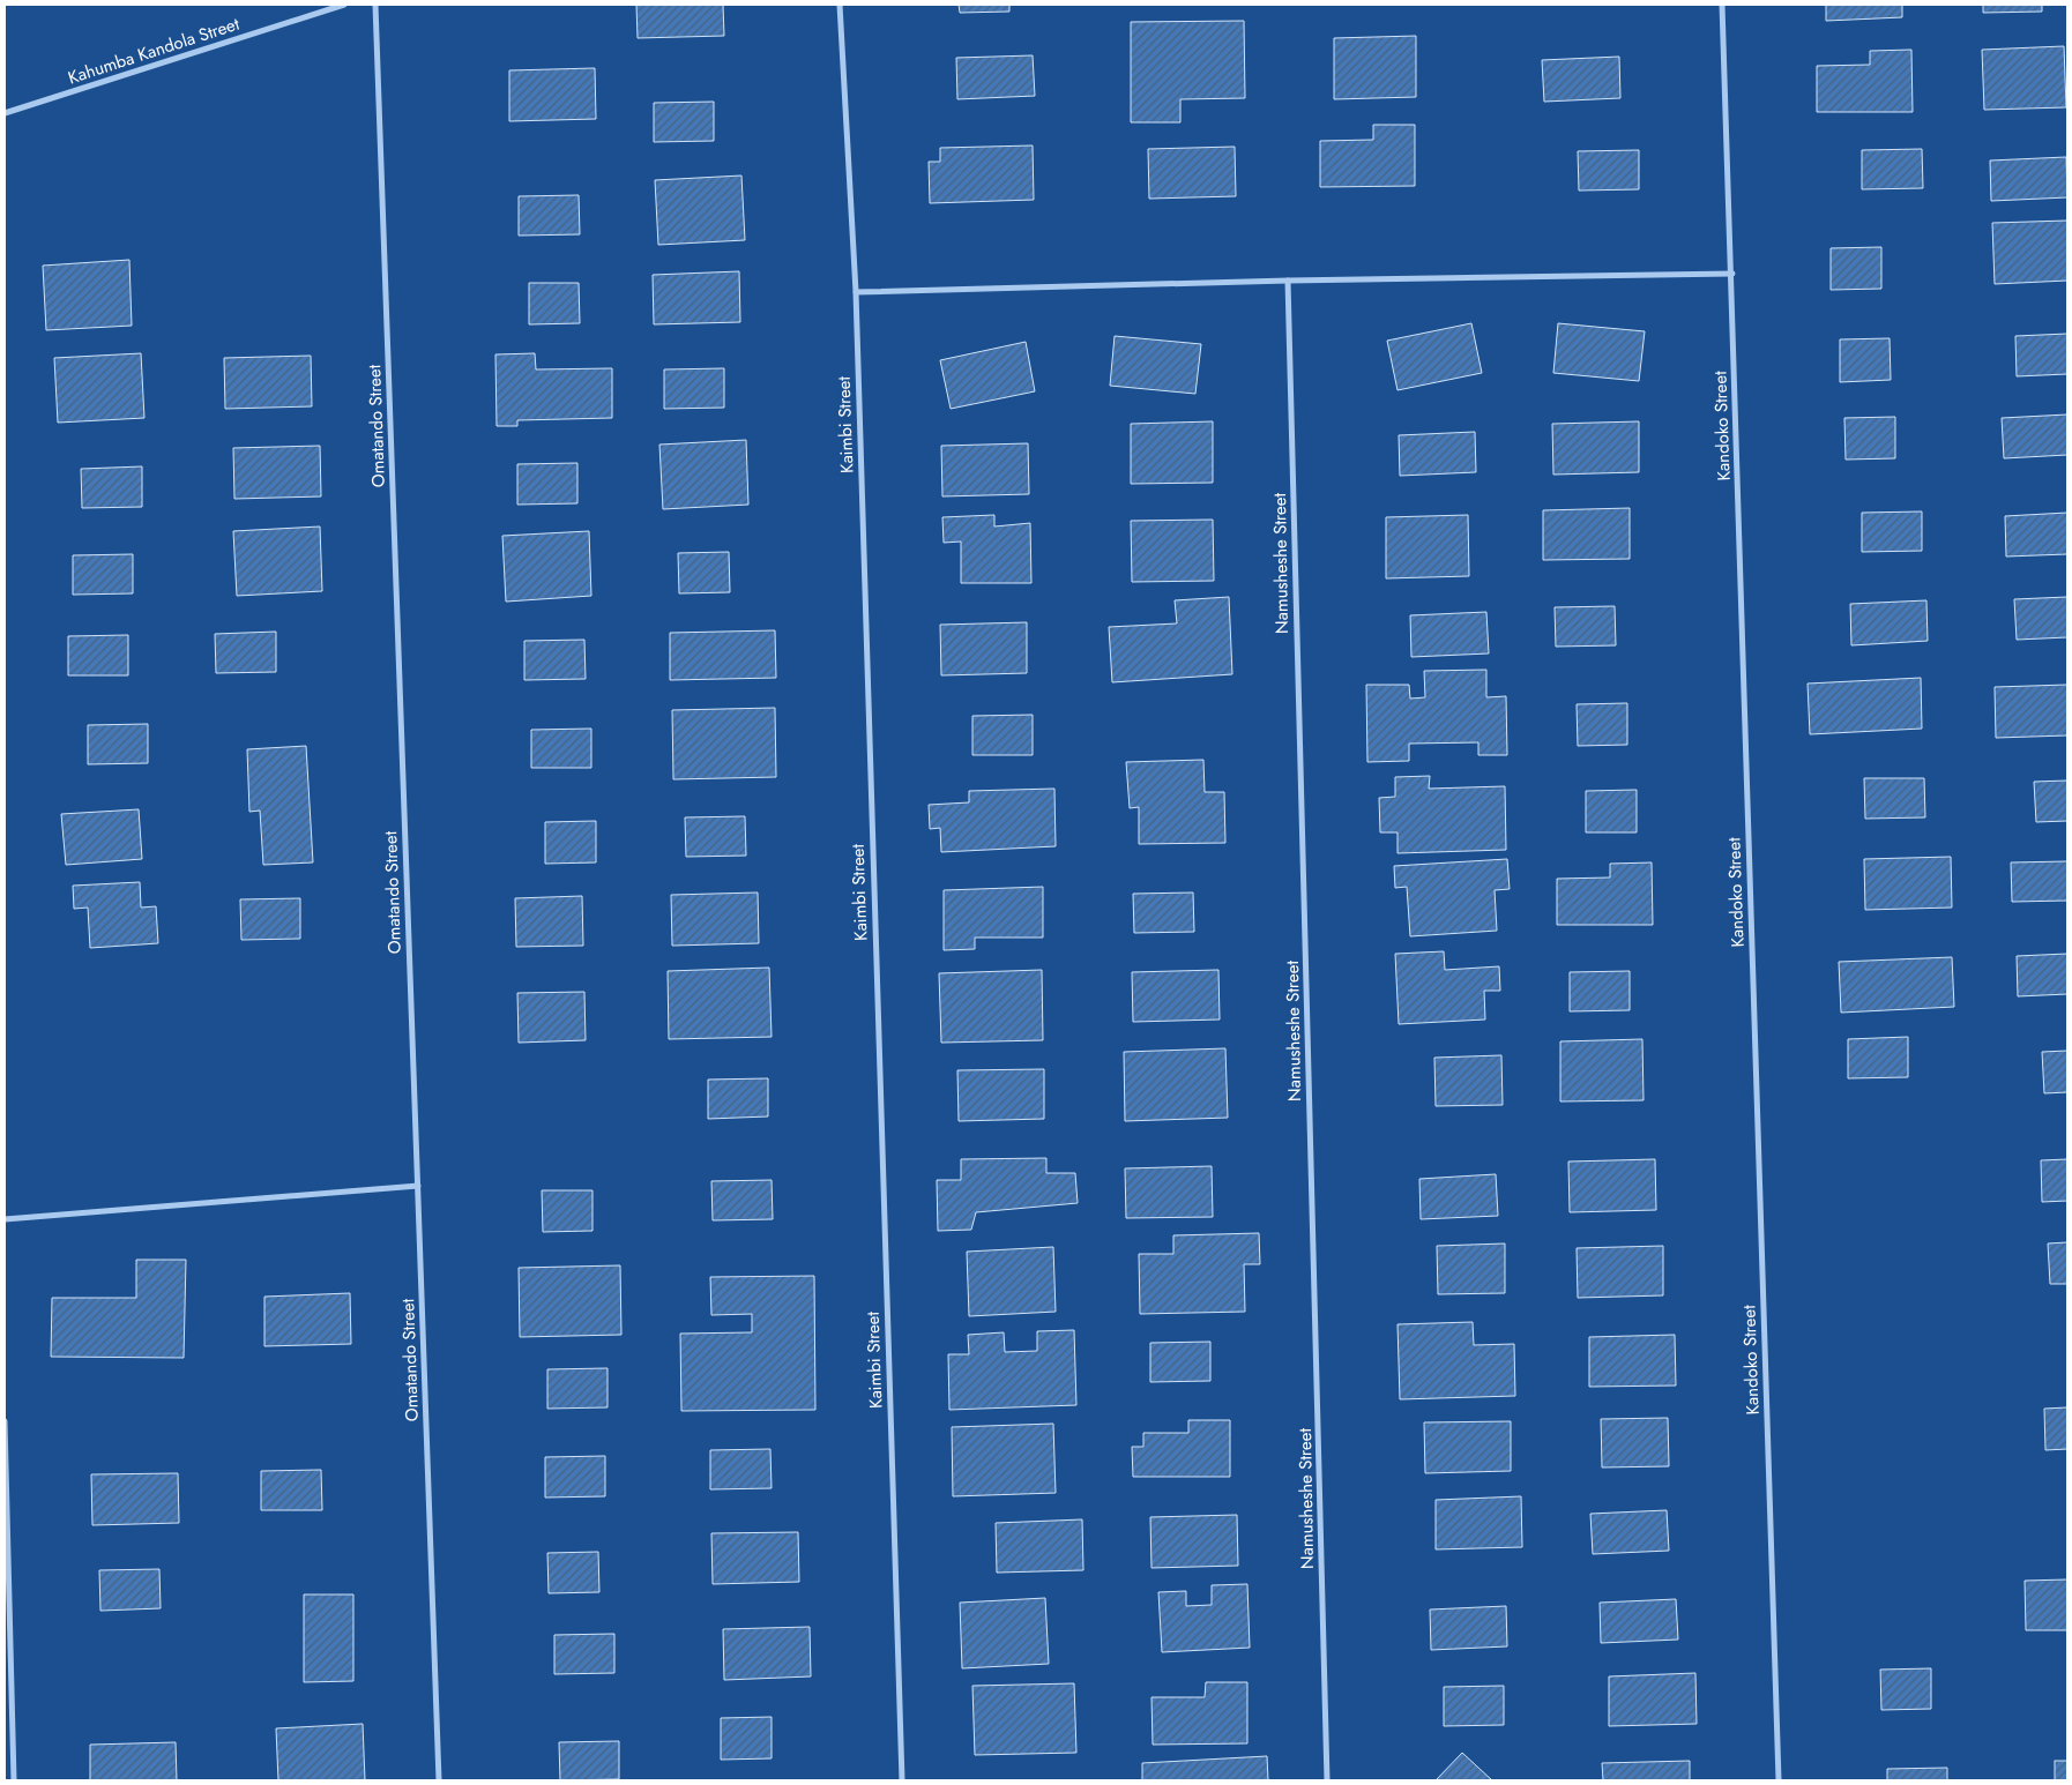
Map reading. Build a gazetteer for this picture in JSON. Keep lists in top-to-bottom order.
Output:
{
  "streets": {
    "street": [
      "Kahumba Kandola Street",
      "Kaimbi Street",
      "Omatando Street",
      "Kandoko Street",
      "Namusheshe Street"
    ]
  }
}
